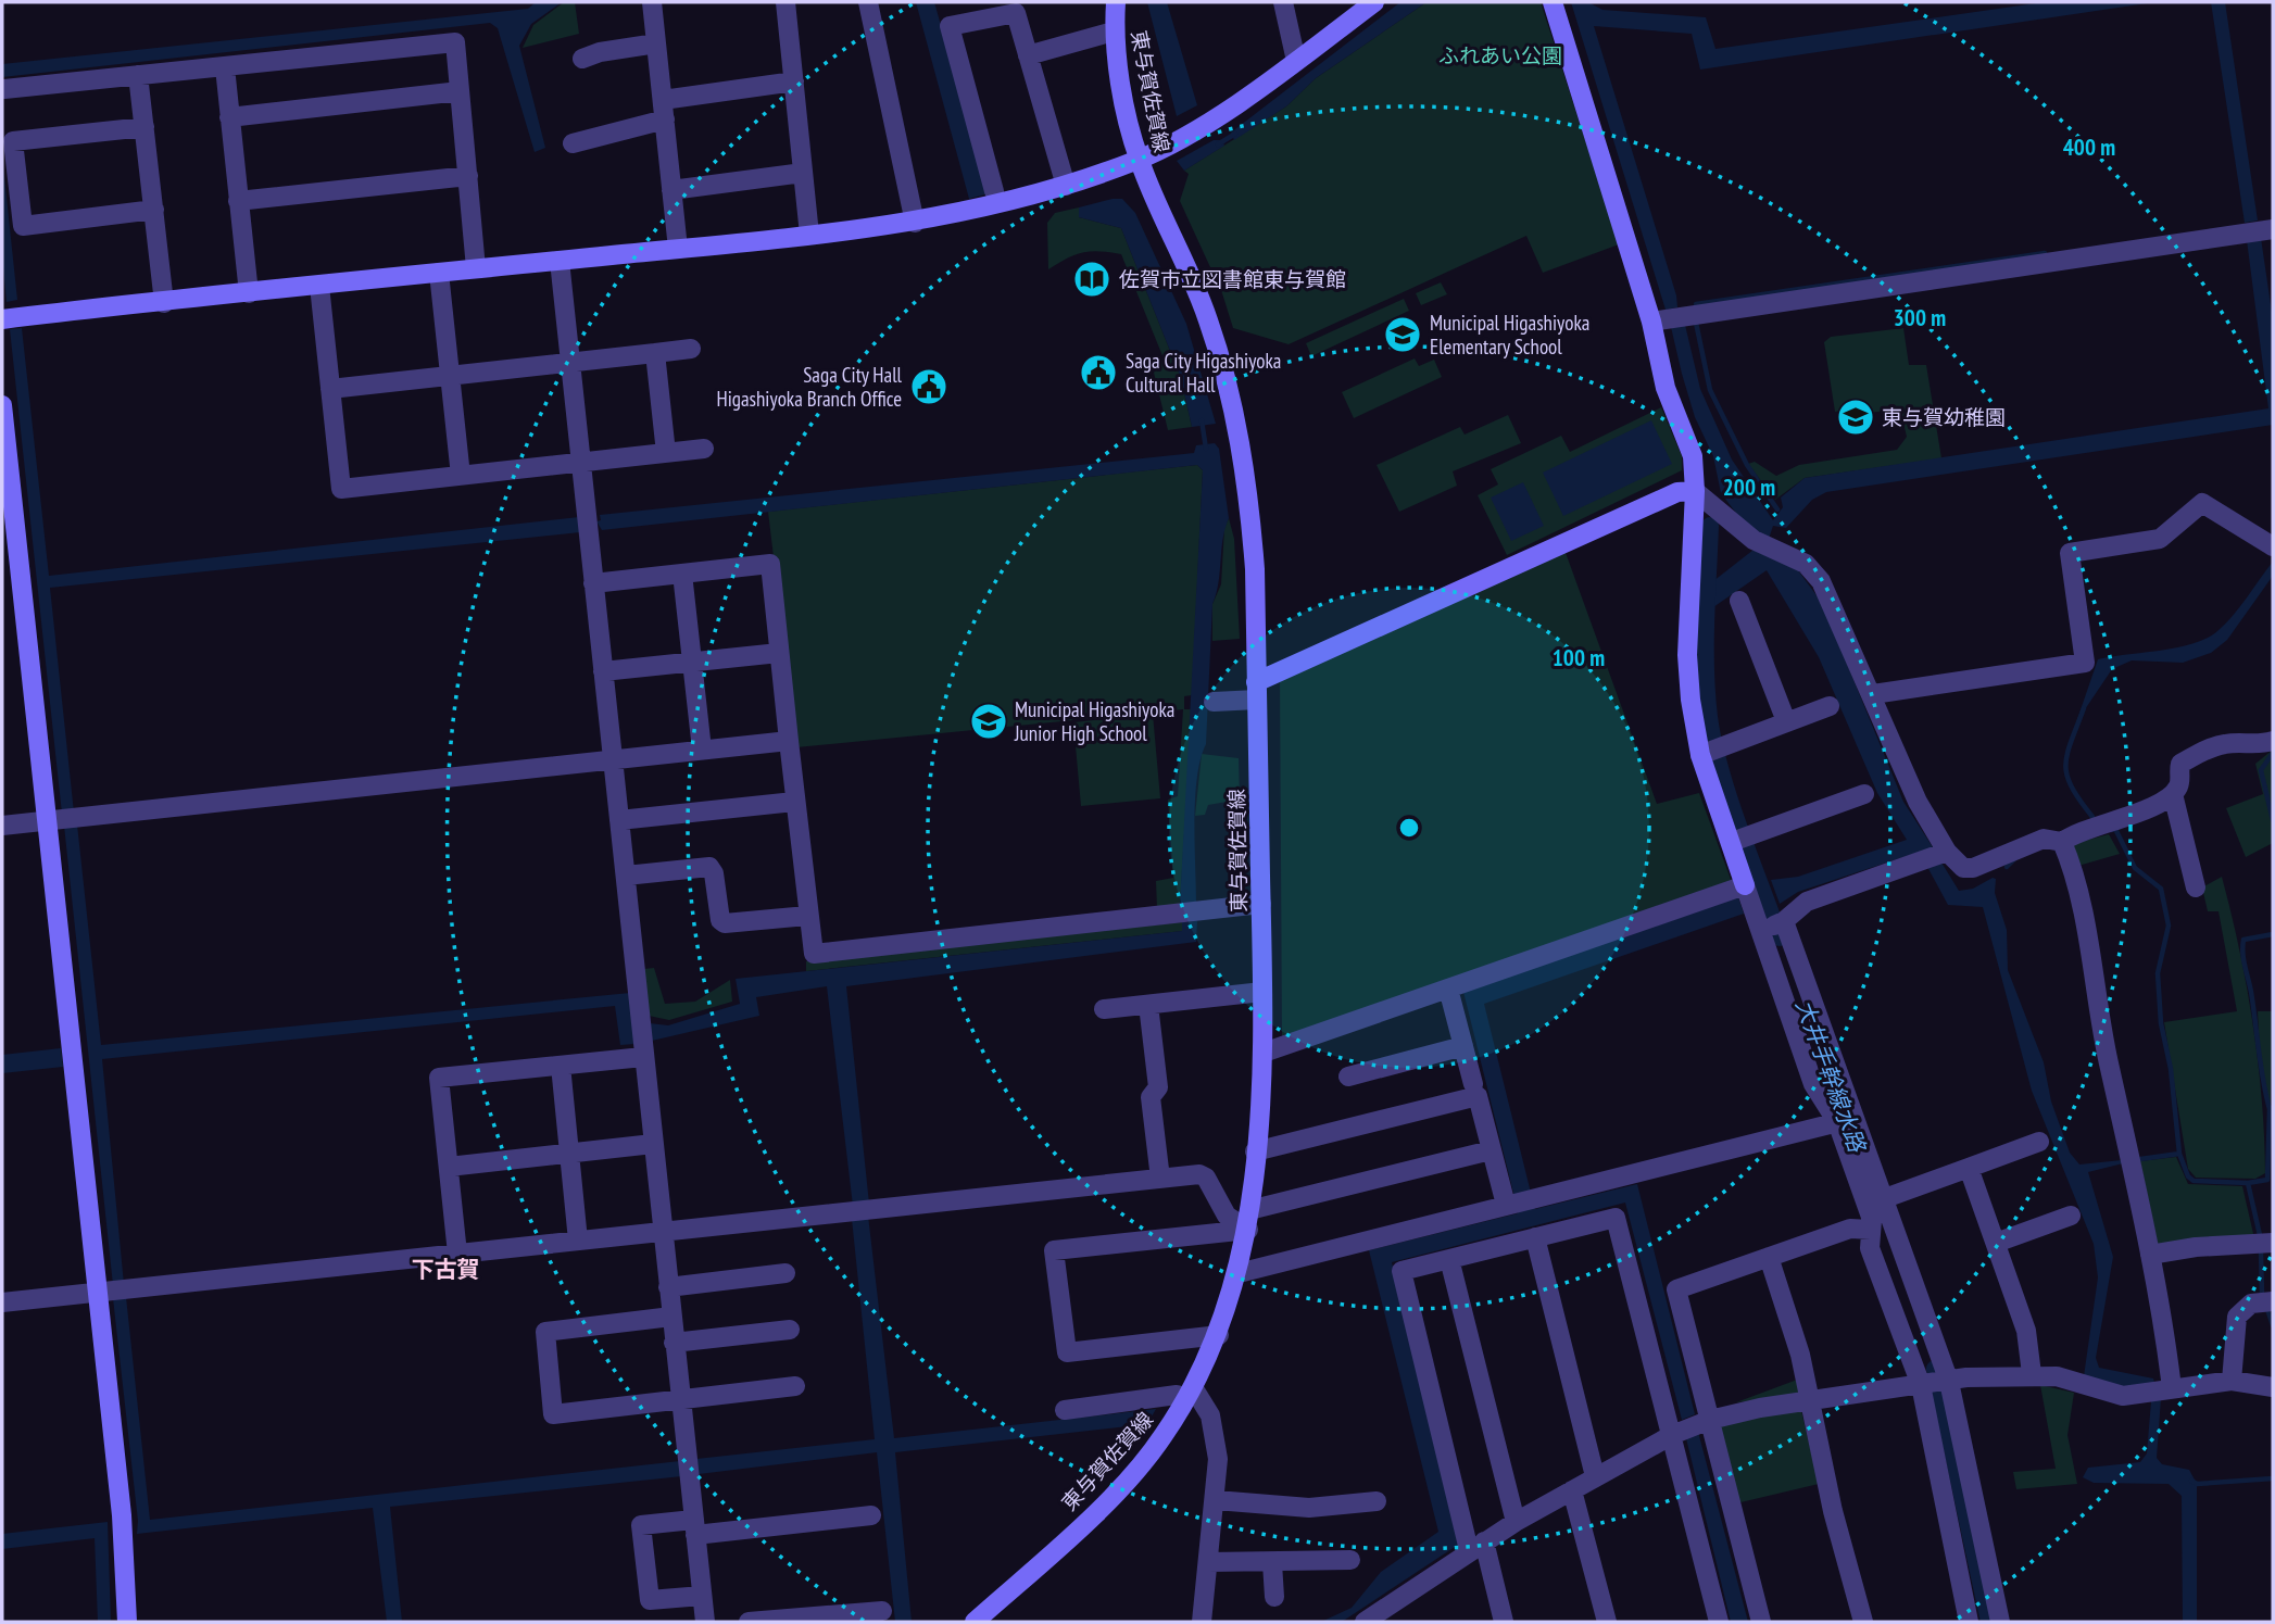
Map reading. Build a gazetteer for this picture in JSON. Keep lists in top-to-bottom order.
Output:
{
  "streets": {
    "street": ["東与賀佐賀線"]
  },
  "districts": ["下古賀"],
  "water": ["大井手幹線水路"],
  "parks": ["ふれあい公園"],
  "places": {
    "library": ["佐賀市立図書館東与賀館"],
    "school or university": ["Municipal Higashiyoka Elementary School", "東与賀幼稚園", "Municipal Higashiyoka Junior High School"],
    "public building": ["Saga City Higashiyoka Cultural Hall", "Saga City Hall Higashiyoka Branch Office"]
  },
  "rings": [
    "400 m",
    "300 m",
    "200 m",
    "100 m"
  ]
}
